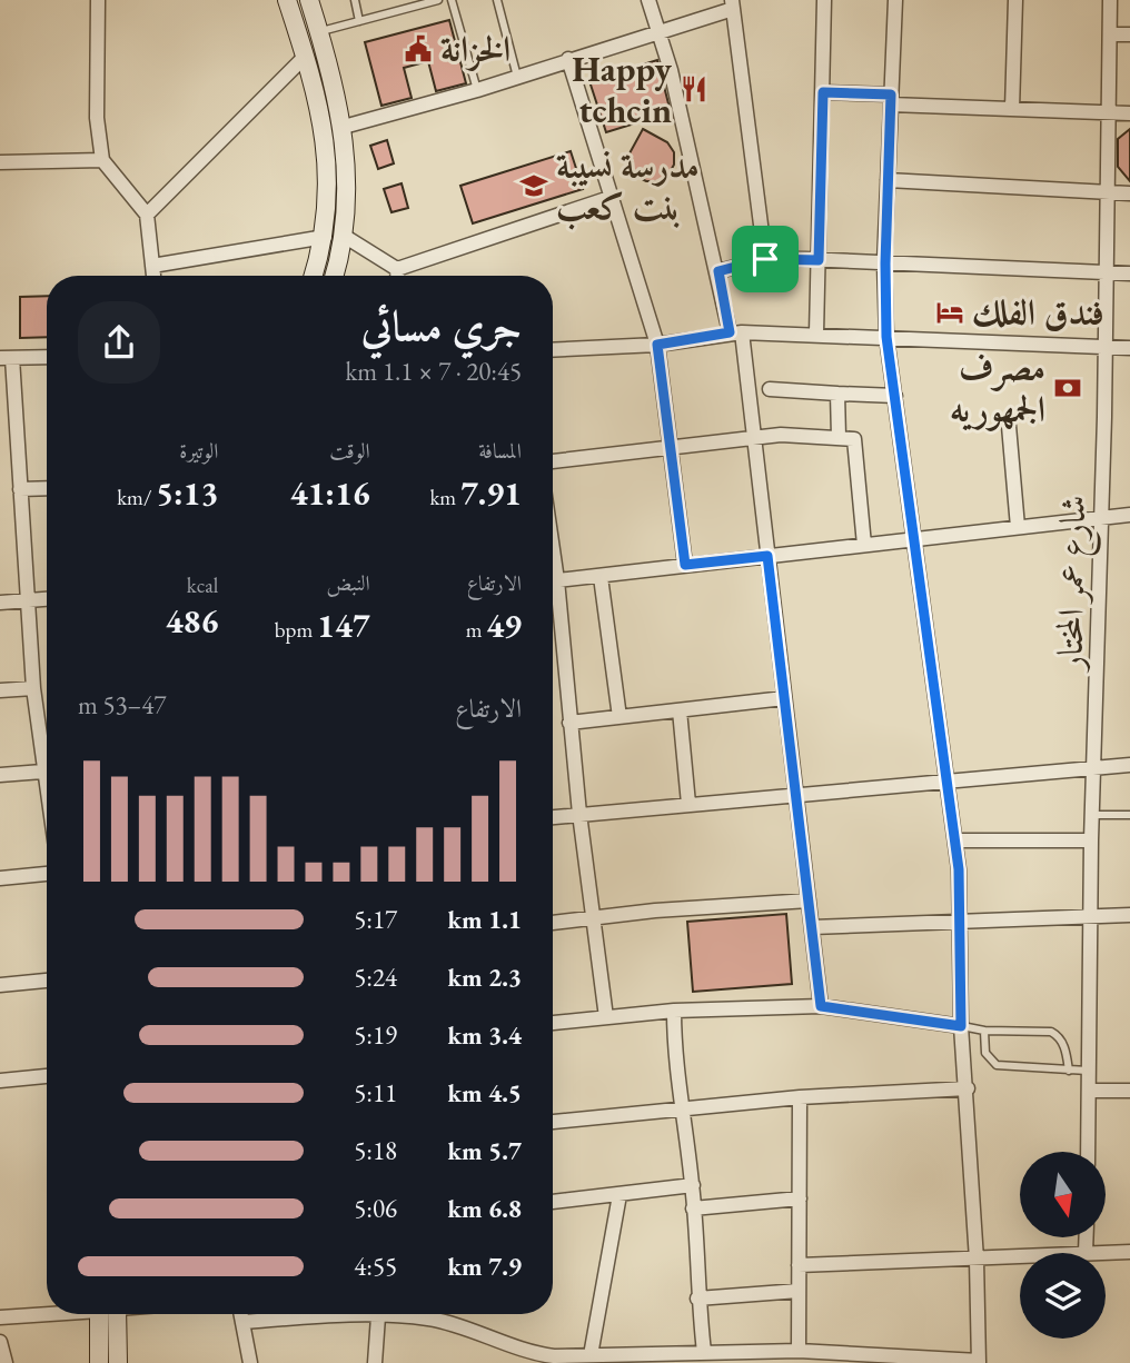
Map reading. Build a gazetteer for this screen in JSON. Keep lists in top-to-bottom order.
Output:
{
  "streets": {
    "street": ["شارع عمر المختار"]
  },
  "places": {
    "public building": ["الخزانة"],
    "restaurant": ["Happy tchcin"],
    "school or university": ["مدرسة نسيبة بنت كعب"],
    "hotel": ["فندق الفلك"],
    "bank": ["مصرف الجمهوريه"]
  },
  "north": "bottom",
  "page": {
    "heading": ["جري مسائي", "20:45 · 7 × 1.1 km"],
    "stats": [
      ["المسافة", "7.91 km"],
      ["الوقت", "41:16"],
      ["الوتيرة", "5:13 /km"],
      ["الارتفاع", "49 m"],
      ["النبض", "147 bpm"],
      ["kcal", "486"]
    ],
    "chart": ["الارتفاع", "47–53 m"],
    "list": [
      {
        "name": "1.1 km",
        "note": "5:17"
      },
      {
        "name": "2.3 km",
        "note": "5:24"
      },
      {
        "name": "3.4 km",
        "note": "5:19"
      },
      {
        "name": "4.5 km",
        "note": "5:11"
      },
      {
        "name": "5.7 km",
        "note": "5:18"
      },
      {
        "name": "6.8 km",
        "note": "5:06"
      },
      {
        "name": "7.9 km",
        "note": "4:55"
      }
    ]
  }
}
